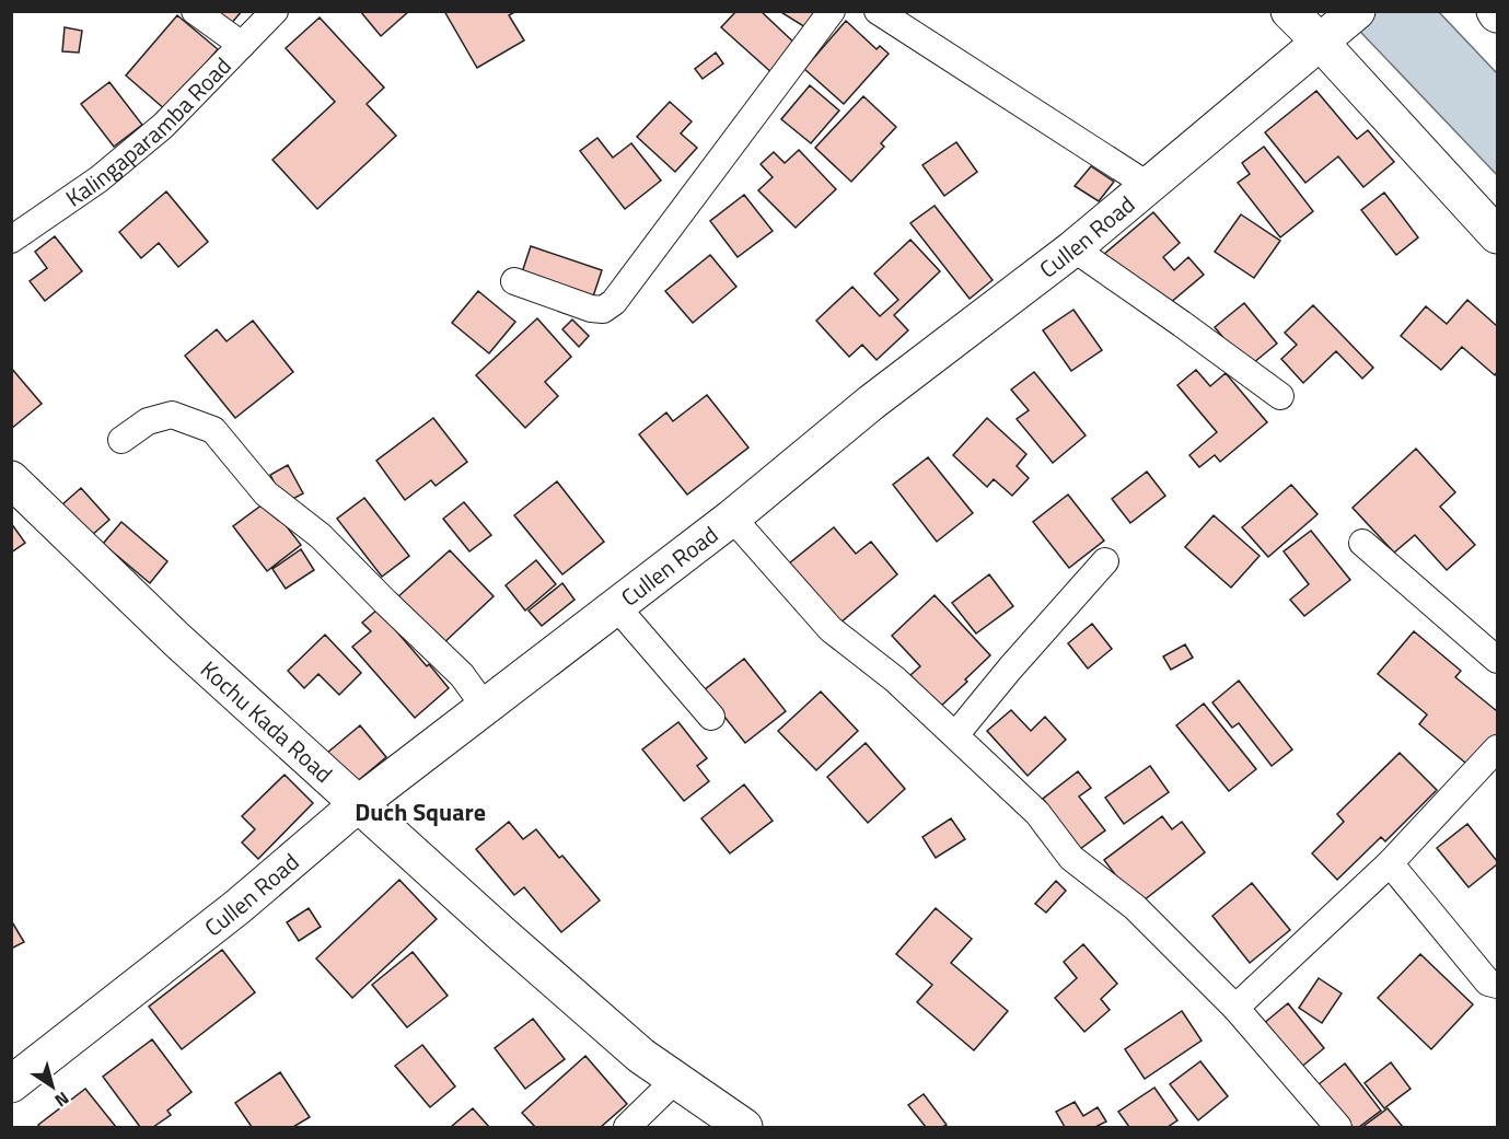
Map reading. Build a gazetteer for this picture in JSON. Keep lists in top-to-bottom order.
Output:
{
  "streets": {
    "main road": ["Cullen Road", "Kochu Kada Road"],
    "street": ["Kalingaparamba Road"]
  },
  "crossings": [
    ["Cullen Road", "Kochu Kada Road"]
  ],
  "districts": ["Duch Square"],
  "north": "bottom right"
}
